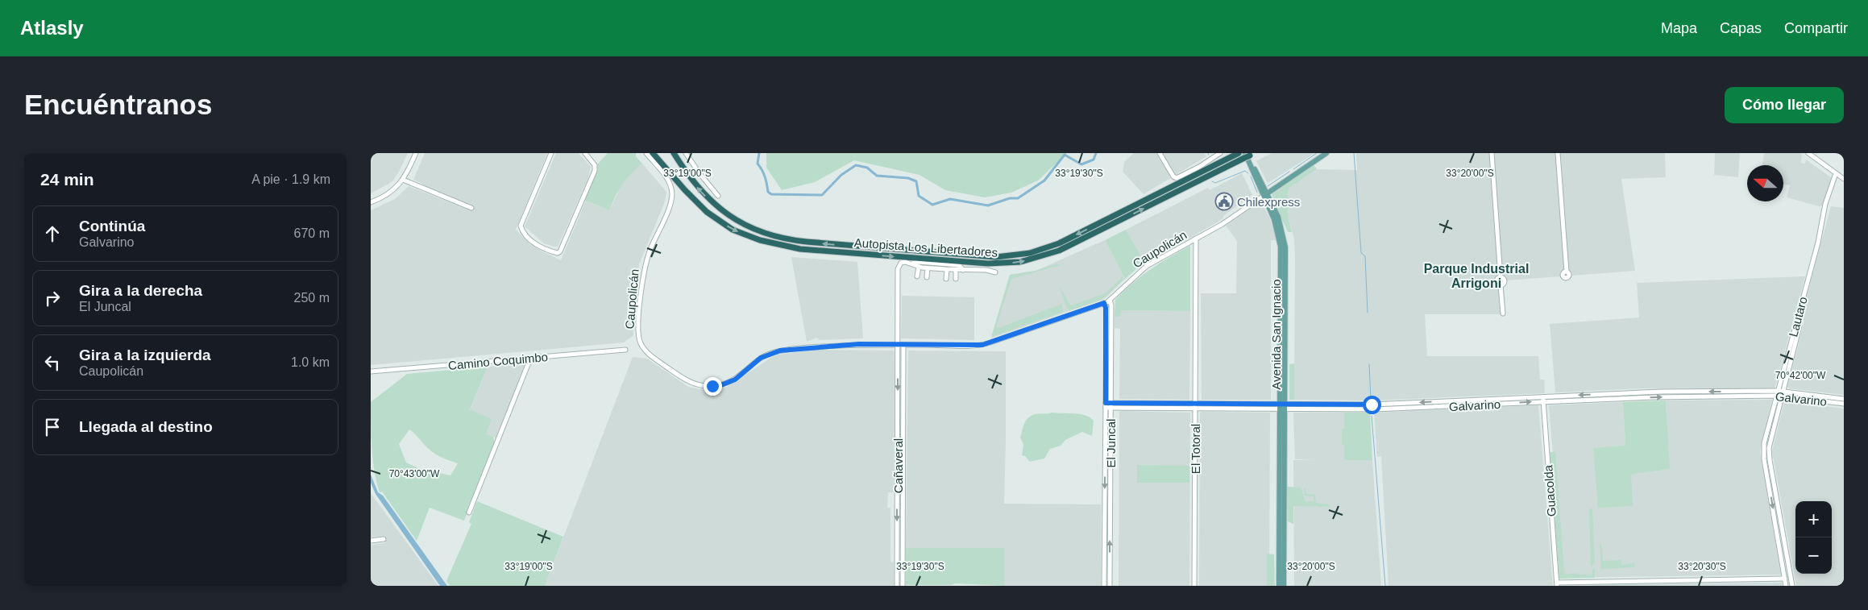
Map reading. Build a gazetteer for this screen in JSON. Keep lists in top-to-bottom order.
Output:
{
  "streets": {
    "highway": ["Autopista Los Libertadores"],
    "main road": ["Caupolicán", "Avenida San Ignacio"],
    "street": [
      "Lautaro",
      "Camino Coquimbo",
      "Galvarino",
      "El Juncal",
      "El Totoral",
      "Cañaveral",
      "Guacolda"
    ]
  },
  "crossings": [
    ["Autopista Los Libertadores", "Avenida San Ignacio"],
    ["Caupolicán", "Avenida San Ignacio"],
    ["Caupolicán", "El Juncal"],
    ["Caupolicán", "El Totoral"],
    ["Caupolicán", "Cañaveral"],
    ["Lautaro", "Galvarino"],
    ["Avenida San Ignacio", "Galvarino"],
    ["Galvarino", "El Juncal"],
    ["Galvarino", "El Totoral"],
    ["Galvarino", "Guacolda"]
  ],
  "districts": ["Parque Industrial Arrigoni"],
  "places": {
    "public building": ["Chilexpress"]
  },
  "north": "left",
  "page": {
    "header": "Atlasly",
    "nav": ["Mapa", "Capas", "Compartir"],
    "buttons": "Cómo llegar",
    "title": "Encuéntranos",
    "heading": ["24 min", "A pie · 1.9 km"],
    "list": [
      ["Continúa", "Galvarino", "670 m"],
      ["Gira a la derecha", "El Juncal", "250 m"],
      ["Gira a la izquierda", "Caupolicán", "1.0 km"],
      "Llegada al destino"
    ],
    "map_buttons": ["+", "−"]
  },
  "coordinates": [
    "33°19'00\"S",
    "33°19'30\"S",
    "33°20'00\"S",
    "70°42'00\"W",
    "70°43'00\"W",
    "33°20'30\"S"
  ]
}
